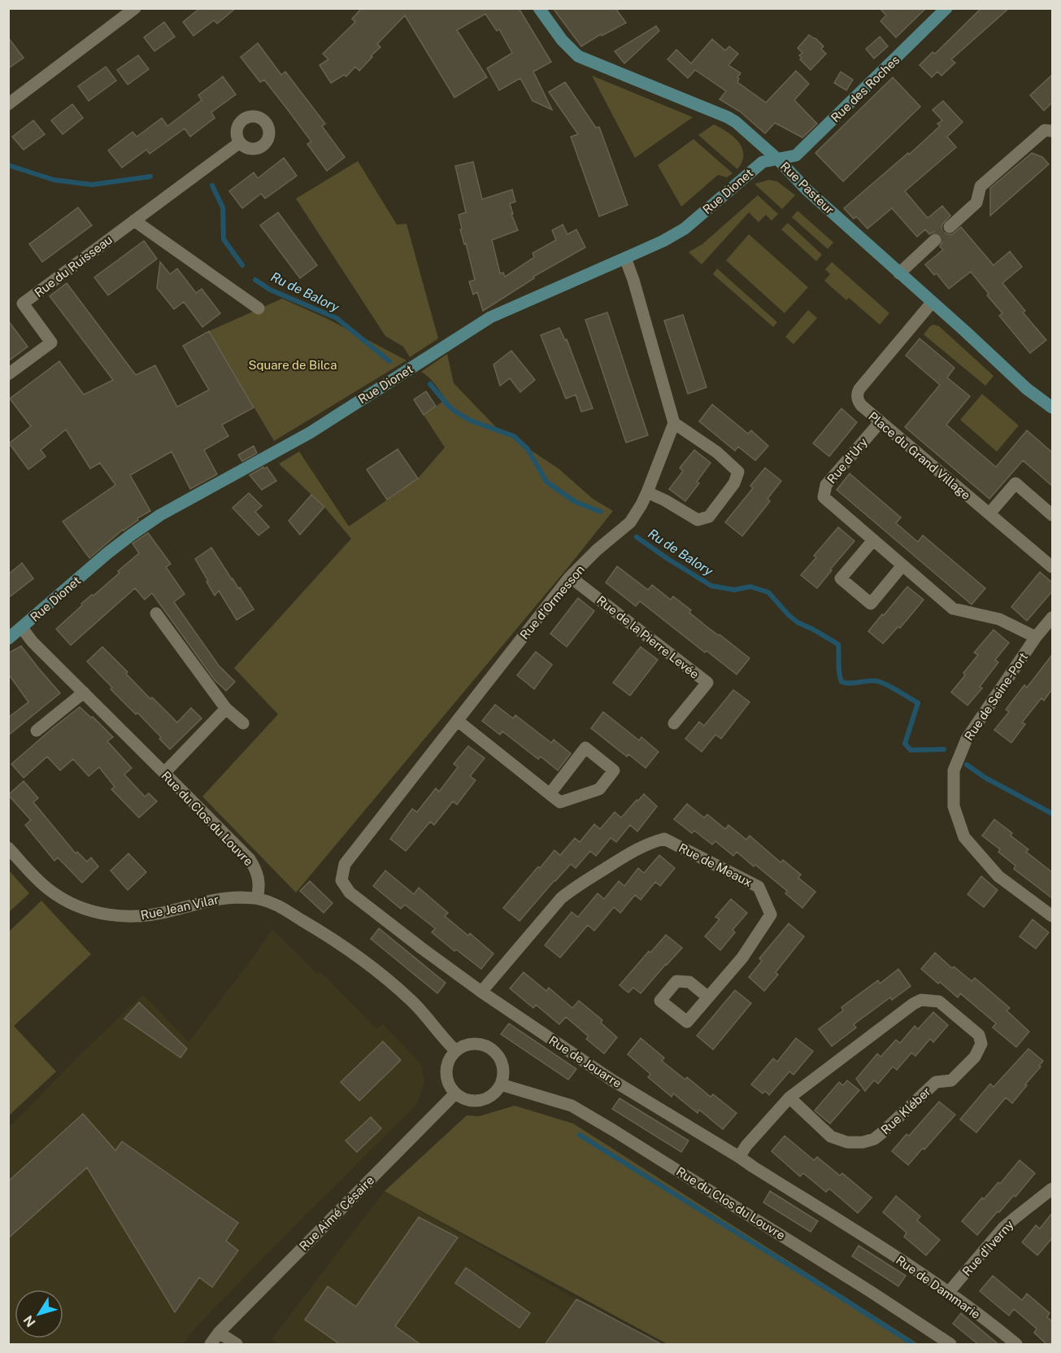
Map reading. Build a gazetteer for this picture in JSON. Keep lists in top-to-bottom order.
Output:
{
  "streets": {
    "street": [
      "Rue des Roches",
      "Rue Pasteur",
      "Rue Dionet",
      "Rue du Ruisseau",
      "Place du Grand Village",
      "Rue d'Ury",
      "Rue d'Ormesson",
      "Rue de la Pierre Levée",
      "Rue de Seine-Port",
      "Rue du Clos du Louvre",
      "Rue de Meaux",
      "Rue Jean Vilar",
      "Rue de Jouarre",
      "Rue Kléber",
      "Rue Aimé Césaire",
      "Rue d'Iverny",
      "Rue de Dammarie"
    ]
  },
  "crossings": [
    ["Rue des Roches", "Rue Pasteur"],
    ["Rue des Roches", "Rue Dionet"],
    ["Rue Pasteur", "Rue Dionet"],
    ["Rue Pasteur", "Place du Grand Village"],
    ["Rue Dionet", "Rue du Clos du Louvre"],
    ["Place du Grand Village", "Rue d'Ury"],
    ["Rue d'Ury", "Rue de Seine-Port"],
    ["Rue d'Ormesson", "Rue de la Pierre Levée"],
    ["Rue d'Ormesson", "Rue de Jouarre"],
    ["Rue du Clos du Louvre", "Rue Jean Vilar"],
    ["Rue du Clos du Louvre", "Rue Aimé Césaire"],
    ["Rue de Meaux", "Rue de Jouarre"],
    ["Rue de Jouarre", "Rue Kléber"],
    ["Rue de Jouarre", "Rue de Dammarie"],
    ["Rue d'Iverny", "Rue de Dammarie"]
  ],
  "water": ["Ru de Balory"],
  "parks": ["Square de Bilca"],
  "north": "bottom left"
}
